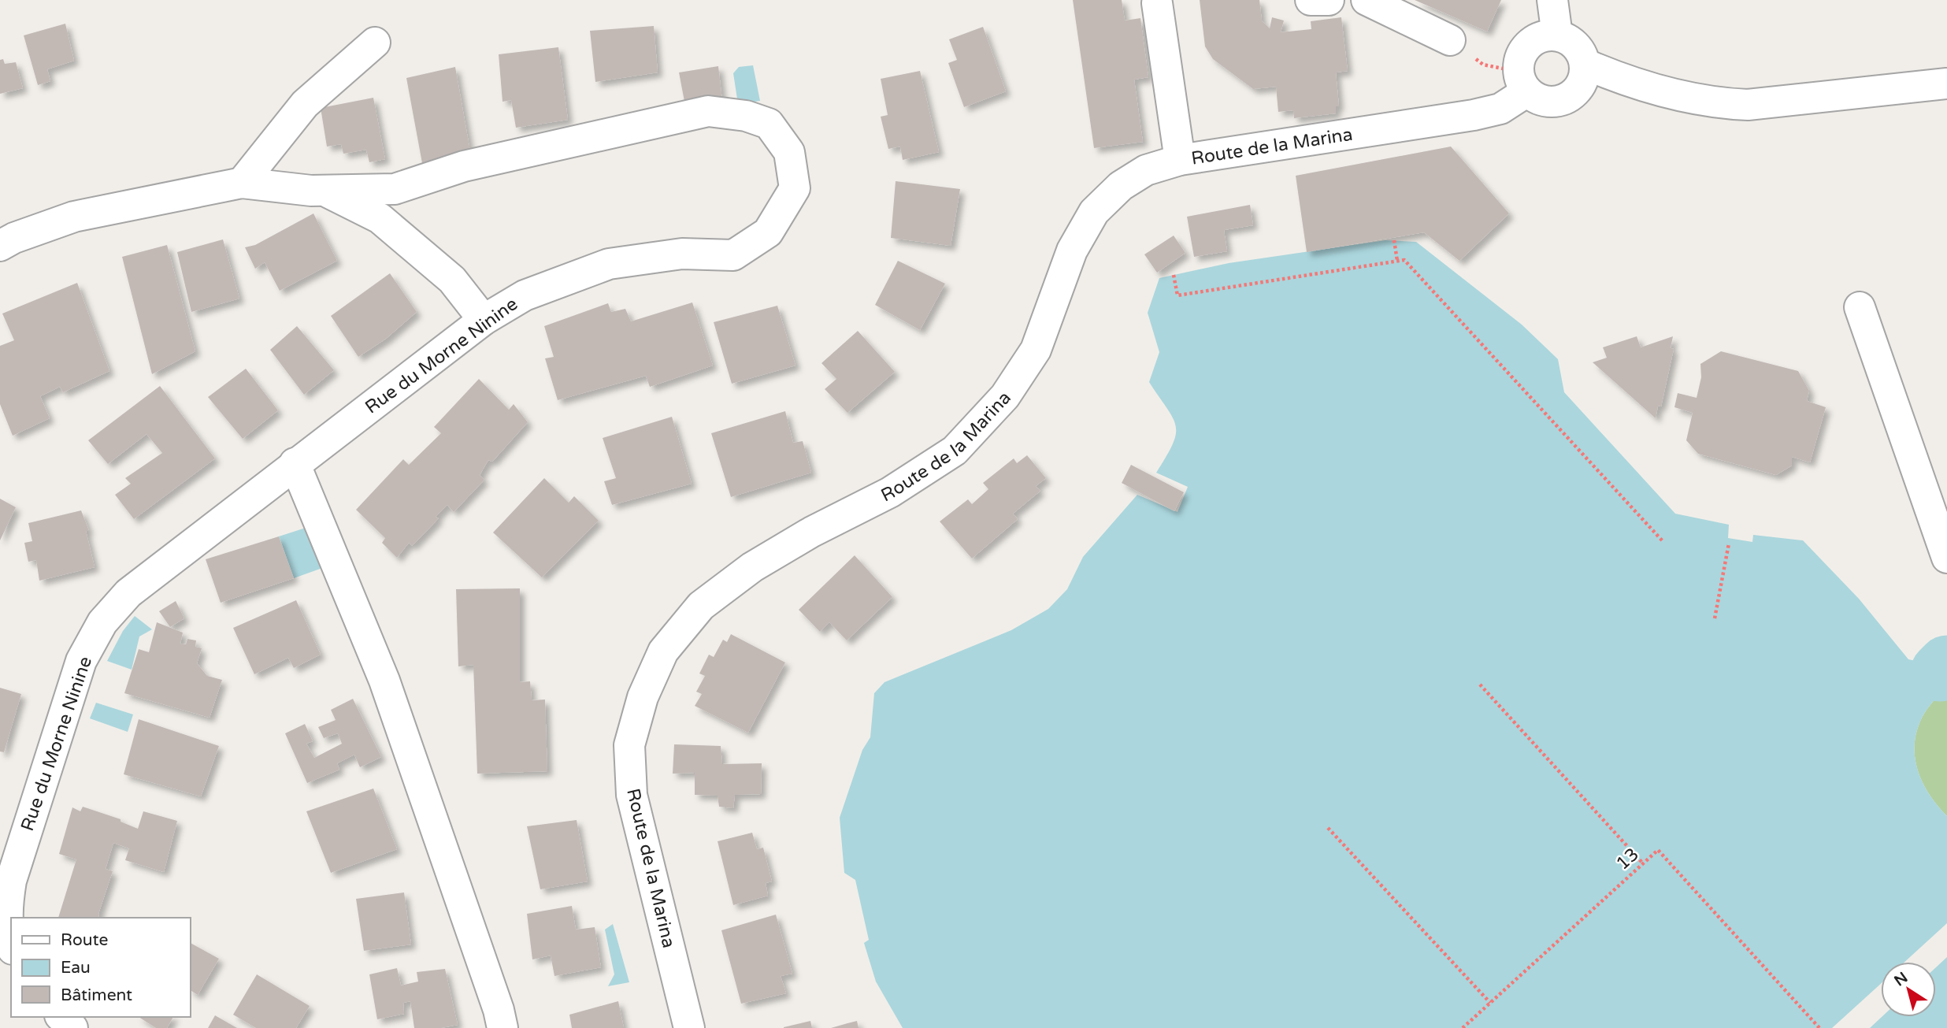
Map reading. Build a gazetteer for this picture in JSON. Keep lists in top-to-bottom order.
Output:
{
  "streets": {
    "street": ["Route de la Marina", "Rue du Morne Ninine"],
    "path": ["13"]
  },
  "legend": ["Route", "Eau", "Bâtiment"],
  "north": "top left"
}
